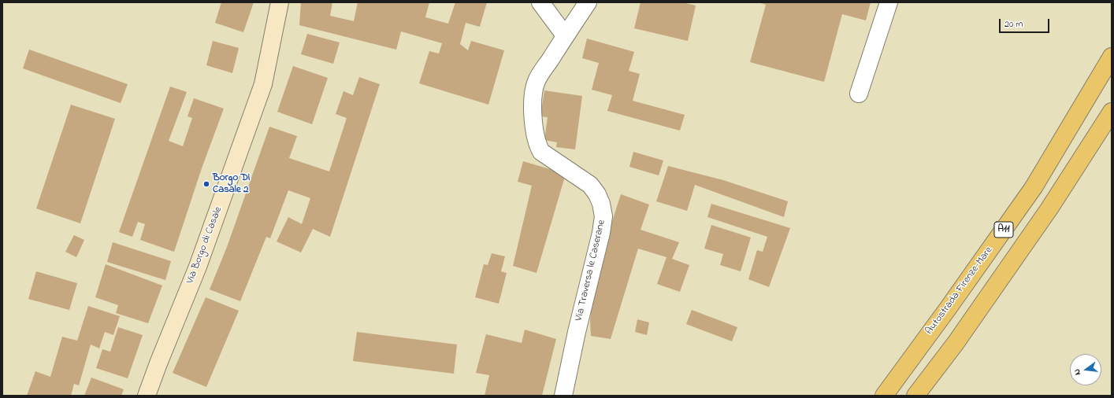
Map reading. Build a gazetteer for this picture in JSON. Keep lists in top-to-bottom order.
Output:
{
  "streets": {
    "highway": ["A11", "Autostrada Firenze-Mare"],
    "street": ["Via Borgo di Casale", "Via Traversa le Caserane"]
  },
  "places": ["Borgo Di Casale 2"],
  "scale_bar": "20 m",
  "north": "left"
}
